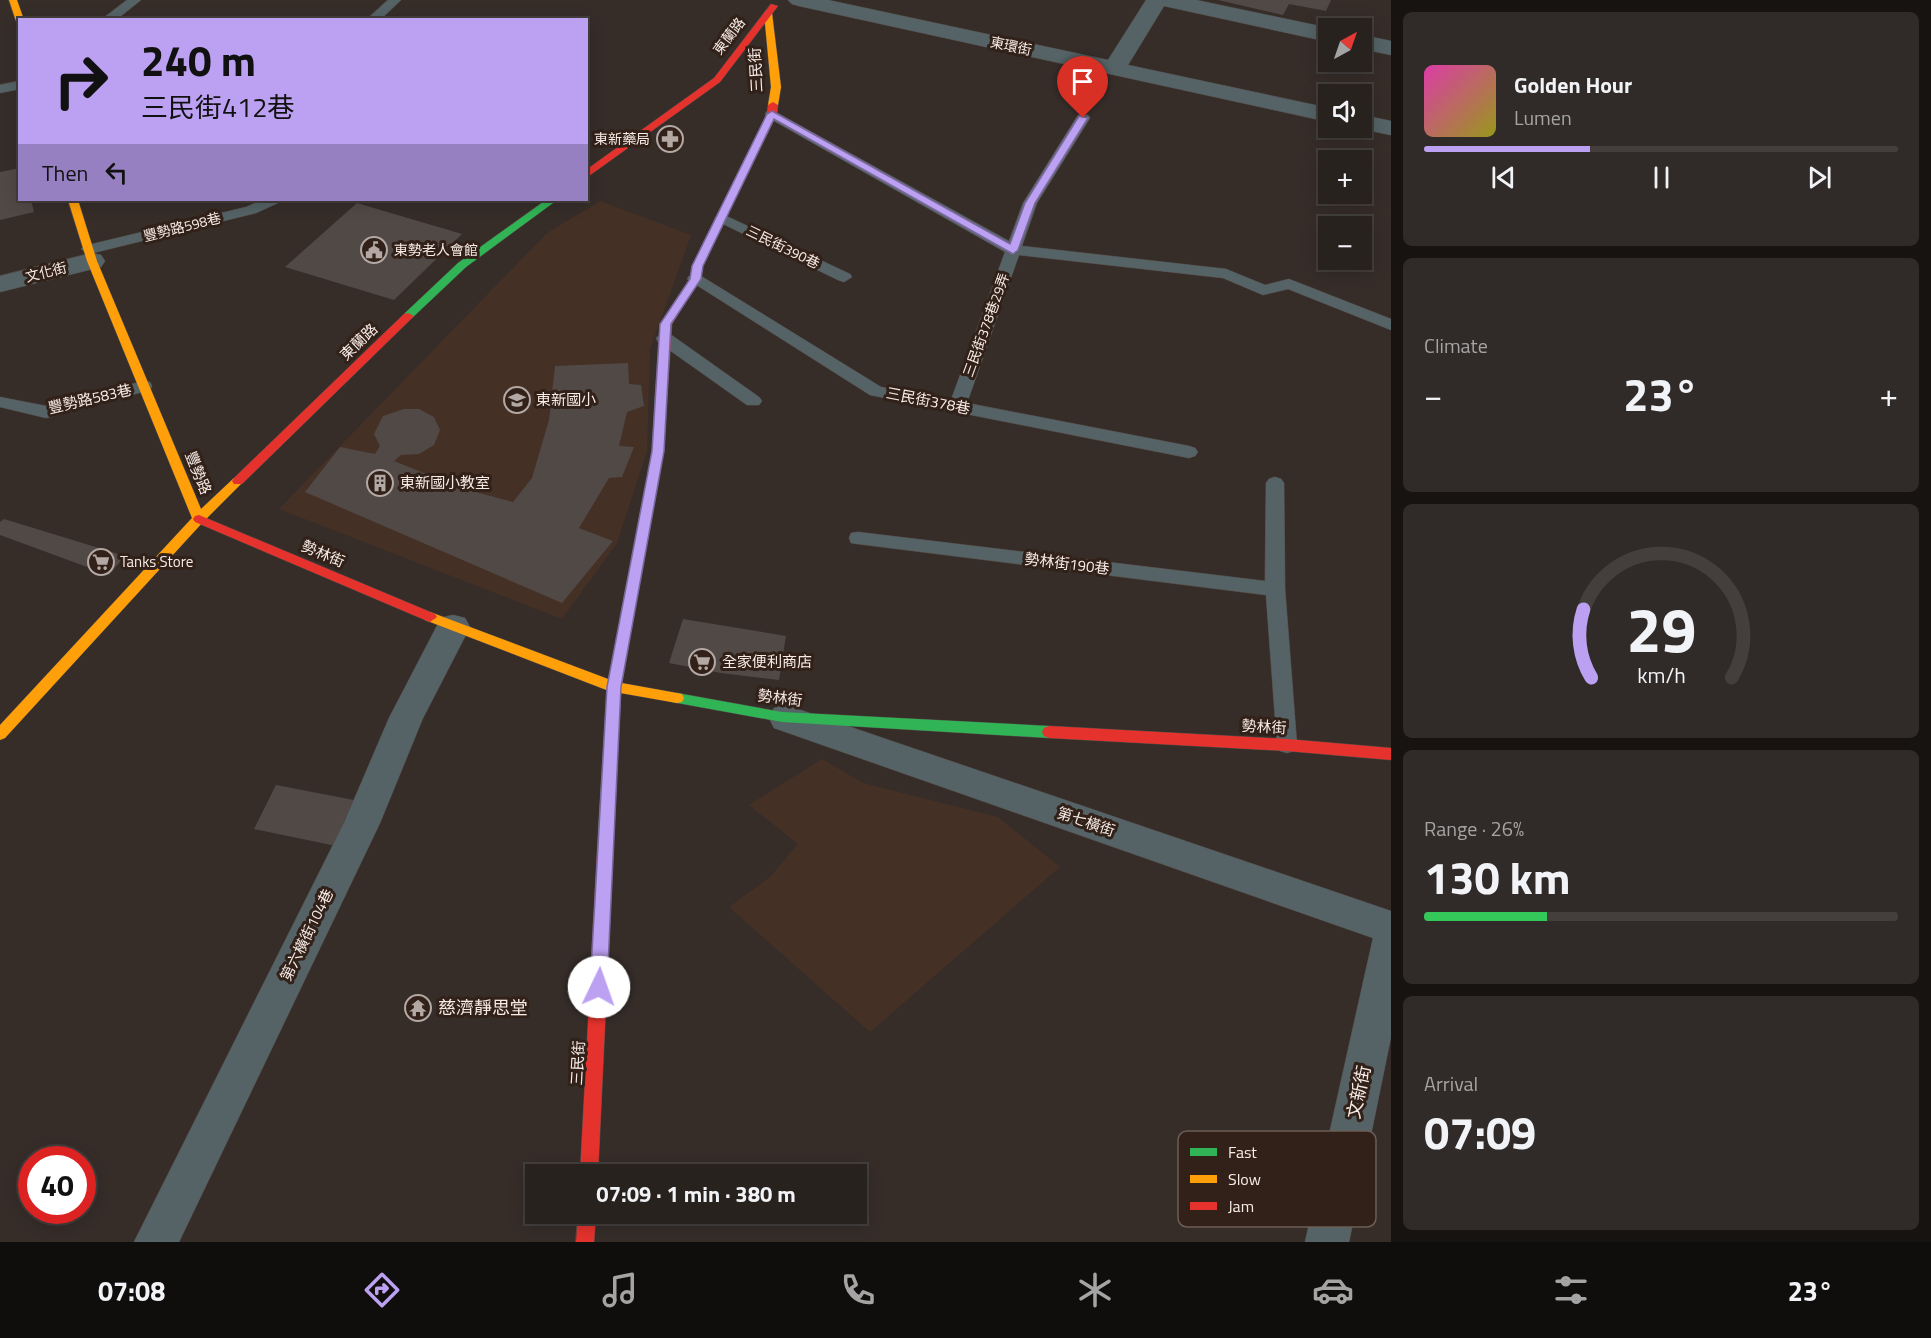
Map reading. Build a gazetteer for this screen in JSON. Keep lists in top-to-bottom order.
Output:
{
  "streets": {
    "street": [
      "東蘭路",
      "東環街",
      "三民街",
      "文化街",
      "豐勢路",
      "勢林街",
      "第七橫街",
      "第六橫街104巷",
      "文新街"
    ],
    "lane": [
      "豐勢路598巷",
      "三民街390巷",
      "三民街378巷29弄",
      "豐勢路583巷",
      "三民街378巷",
      "勢林街190巷"
    ]
  },
  "crossings": [
    ["東蘭路", "三民街"],
    ["東蘭路", "豐勢路"],
    ["東蘭路", "勢林街"],
    ["三民街", "三民街390巷"],
    ["三民街", "三民街378巷"],
    ["三民街", "勢林街"],
    ["豐勢路598巷", "文化街"],
    ["豐勢路598巷", "豐勢路"],
    ["文化街", "豐勢路"],
    ["三民街378巷29弄", "三民街378巷"],
    ["豐勢路583巷", "豐勢路"],
    ["豐勢路", "勢林街"],
    ["勢林街", "第七橫街"],
    ["勢林街", "第六橫街104巷"]
  ],
  "places": {
    "pharmacy": ["東新藥局"],
    "public building": ["東勢老人會館"],
    "school or university": ["東新國小"],
    "building": ["東新國小教室"],
    "supermarket": ["Tanks Store", "全家便利商店"],
    "temple": ["慈濟靜思堂"]
  },
  "legend": ["Fast", "Slow", "Jam"],
  "north": "top right",
  "page": {
    "map_buttons": ["+", "−"],
    "turn": ["240 m", "三民街412巷"],
    "song": ["Golden Hour", "Lumen"],
    "then": "Then",
    "tile": [
      "Climate",
      ["Range · 26%", "130 km"],
      ["Arrival", "07:09"]
    ],
    "heat": ["−", "23°", "+"],
    "limit": "40",
    "trip": "07:09 · 1 min · 380 m",
    "tabs": ["07:08", "23°"],
    "gauge": ["29", "km/h"]
  }
}
